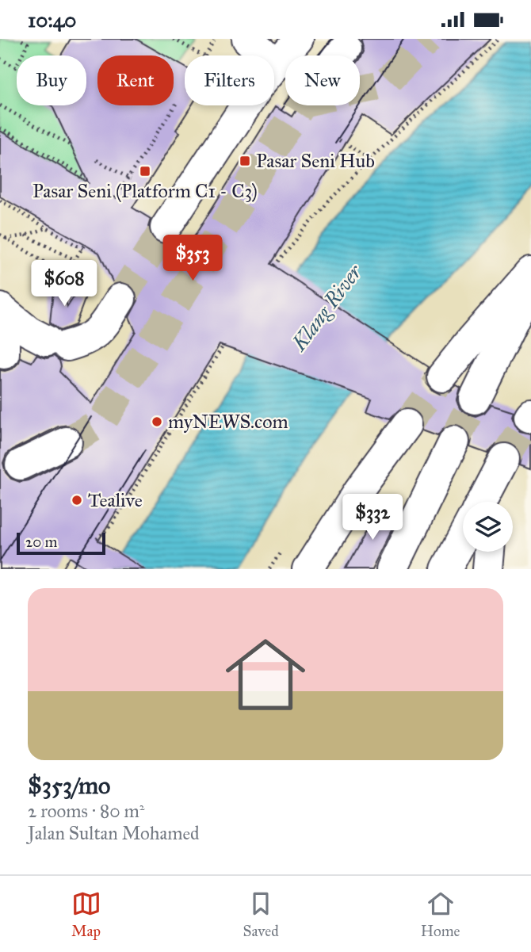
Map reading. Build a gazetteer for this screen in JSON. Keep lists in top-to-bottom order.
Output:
{
  "water": ["Klang River"],
  "places": {
    "transit": ["Pasar Seni Hub", "Pasar Seni (Platform C1 - C3)"],
    "other": ["myNEWS.com", "Tealive"]
  },
  "scale_bar": "20 m",
  "page": {
    "status": "10:40",
    "chip": [
      "Buy",
      "Rent",
      "Filters",
      "New"
    ],
    "price": ["$353", "$608", "$332"],
    "scale": "20 m",
    "list": [
      {
        "name": "$353/mo",
        "note": "2 rooms · 80 m² · Jalan Sultan Mohamed"
      }
    ],
    "tabs": ["Map", "Saved", "Home"]
  }
}
